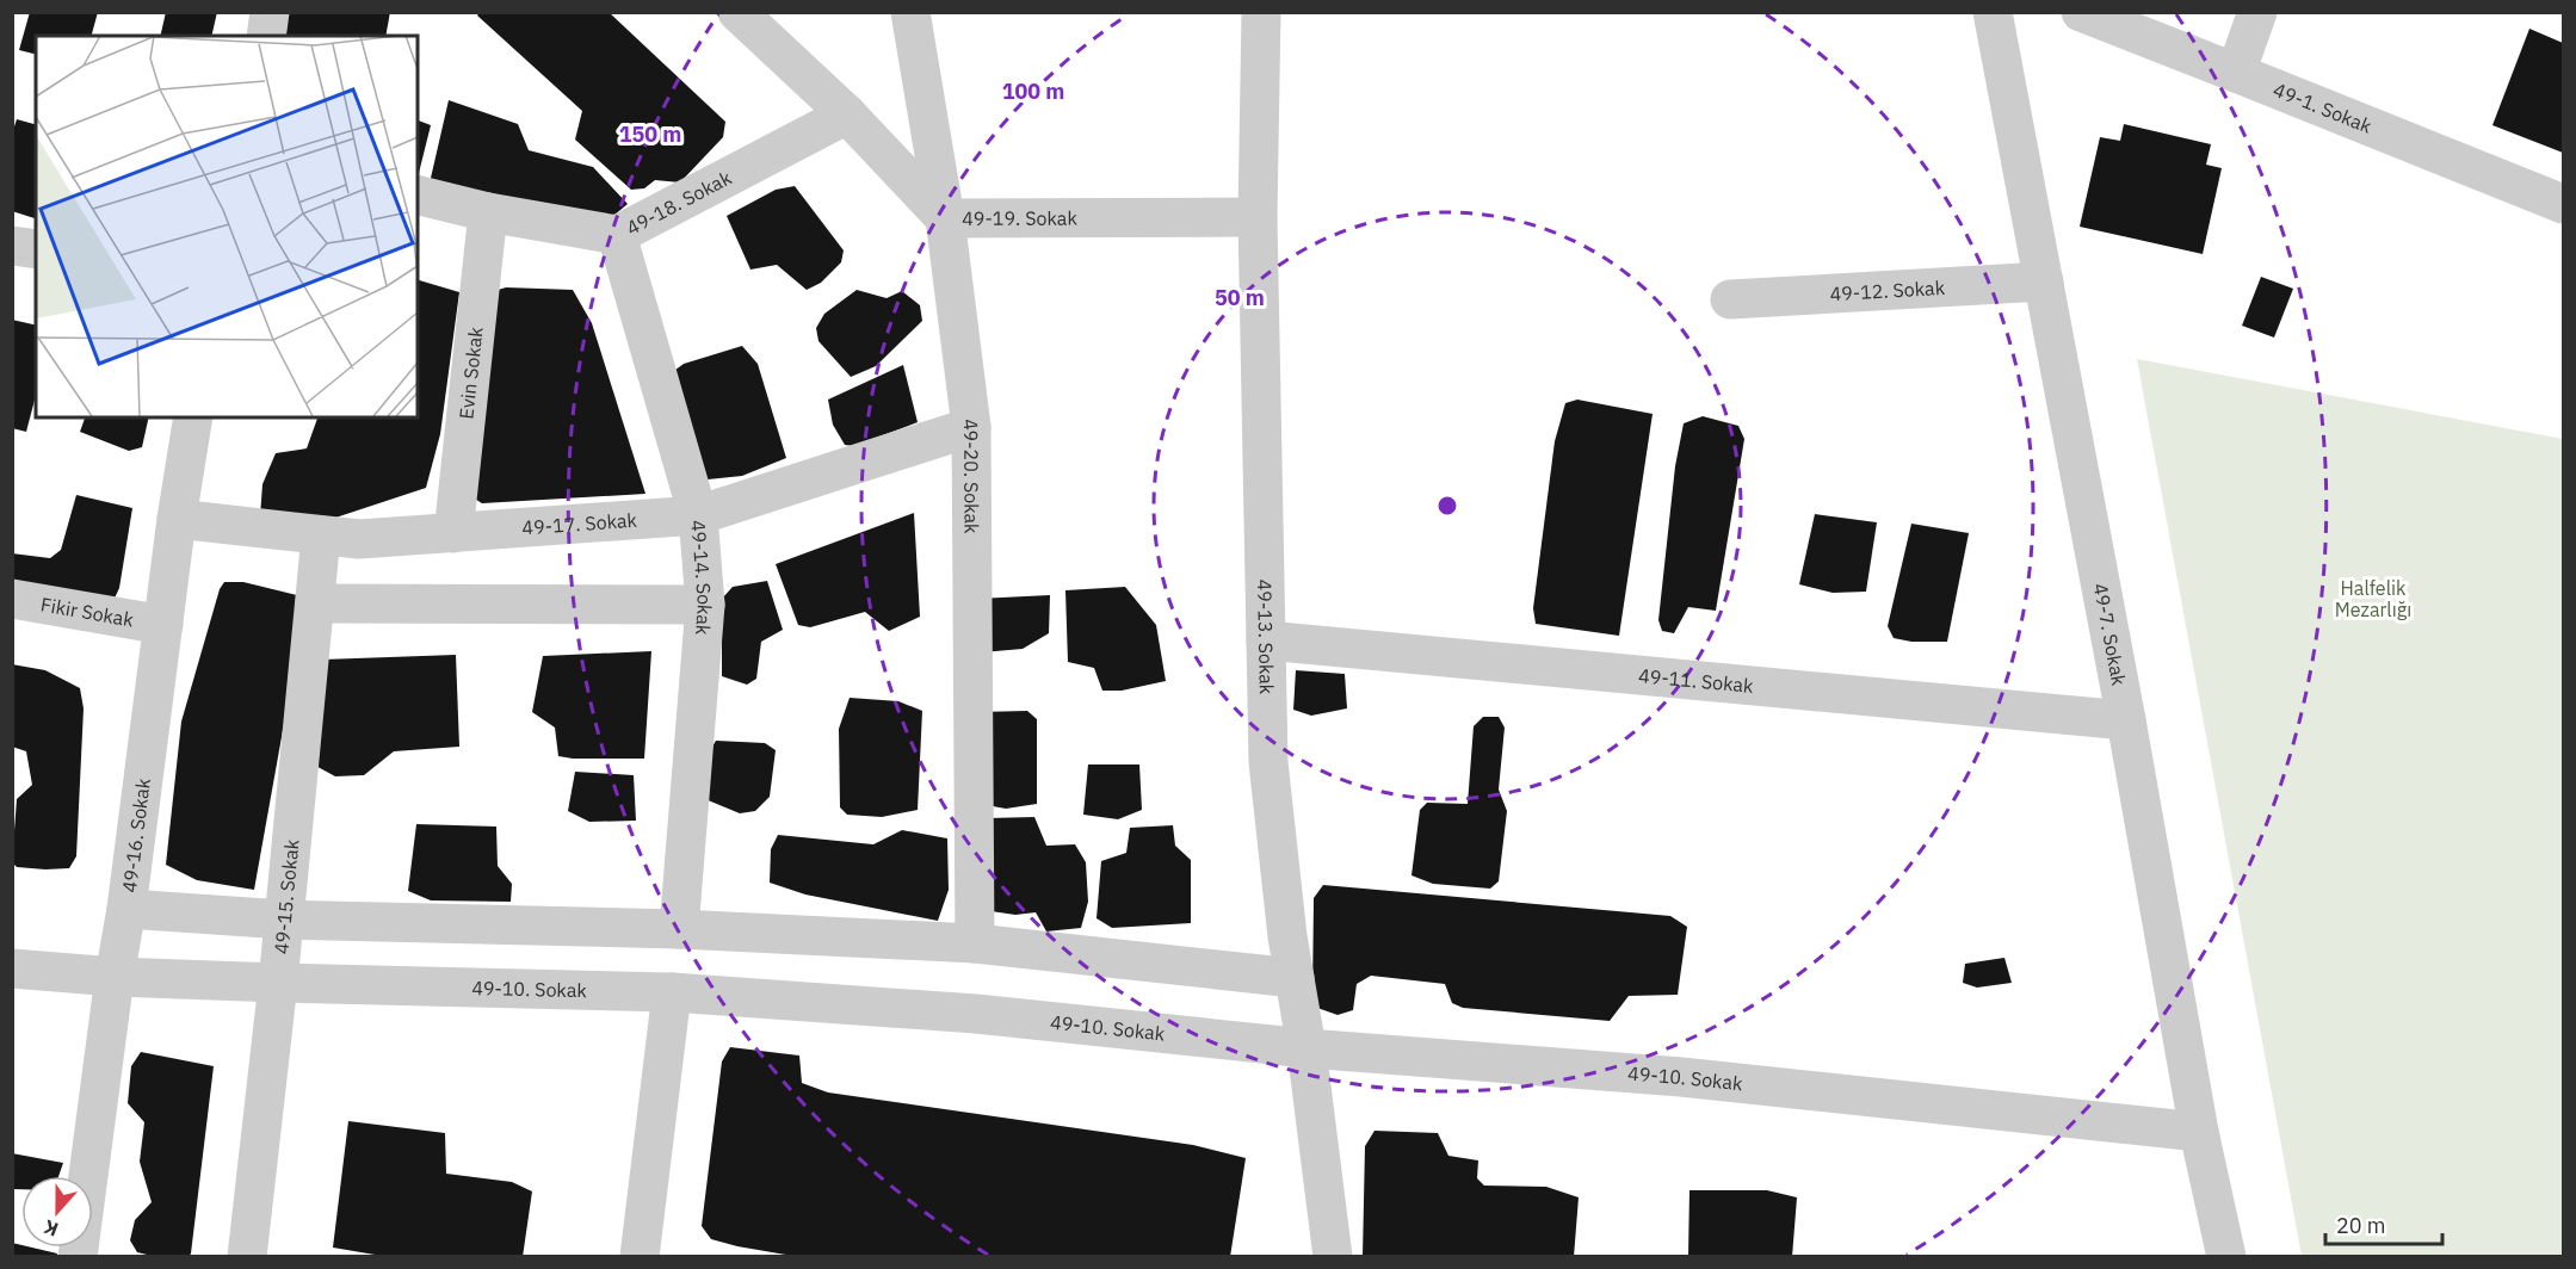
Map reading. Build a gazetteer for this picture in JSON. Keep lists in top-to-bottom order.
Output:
{
  "streets": {
    "street": [
      "49-1. Sokak",
      "49-18. Sokak",
      "49-19. Sokak",
      "49-12. Sokak",
      "Evin Sokak",
      "49-20. Sokak",
      "49-17. Sokak",
      "49-14. Sokak",
      "Fikir Sokak",
      "49-7. Sokak",
      "49-13. Sokak",
      "49-11. Sokak",
      "49-16. Sokak",
      "49-15. Sokak",
      "49-10. Sokak"
    ]
  },
  "crossings": [
    ["49-18. Sokak", "49-19. Sokak"],
    ["49-18. Sokak", "Evin Sokak"],
    ["49-18. Sokak", "49-14. Sokak"],
    ["49-19. Sokak", "49-20. Sokak"],
    ["49-19. Sokak", "49-13. Sokak"],
    ["49-12. Sokak", "49-7. Sokak"],
    ["Evin Sokak", "49-17. Sokak"],
    ["49-20. Sokak", "49-17. Sokak"],
    ["49-17. Sokak", "49-14. Sokak"],
    ["49-17. Sokak", "49-16. Sokak"],
    ["49-17. Sokak", "49-15. Sokak"],
    ["Fikir Sokak", "49-16. Sokak"],
    ["49-7. Sokak", "49-11. Sokak"],
    ["49-7. Sokak", "49-10. Sokak"],
    ["49-13. Sokak", "49-11. Sokak"],
    ["49-13. Sokak", "49-10. Sokak"],
    ["49-16. Sokak", "49-10. Sokak"],
    ["49-15. Sokak", "49-10. Sokak"]
  ],
  "parks": ["Halfelik Mezarlığı"],
  "scale_bar": "20 m",
  "north": "bottom",
  "rings": ["100 m", "150 m", "50 m"]
}
